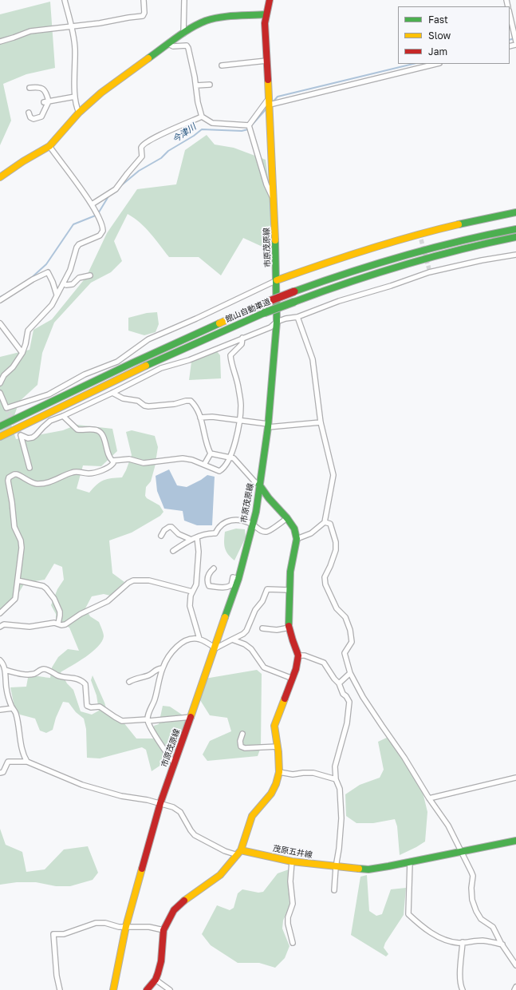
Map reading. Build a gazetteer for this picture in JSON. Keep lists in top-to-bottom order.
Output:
{
  "streets": {
    "main road": ["市原茂原線", "館山自動車道", "茂原五井線"]
  },
  "water": ["今津川"],
  "legend": ["Fast", "Slow", "Jam"]
}
